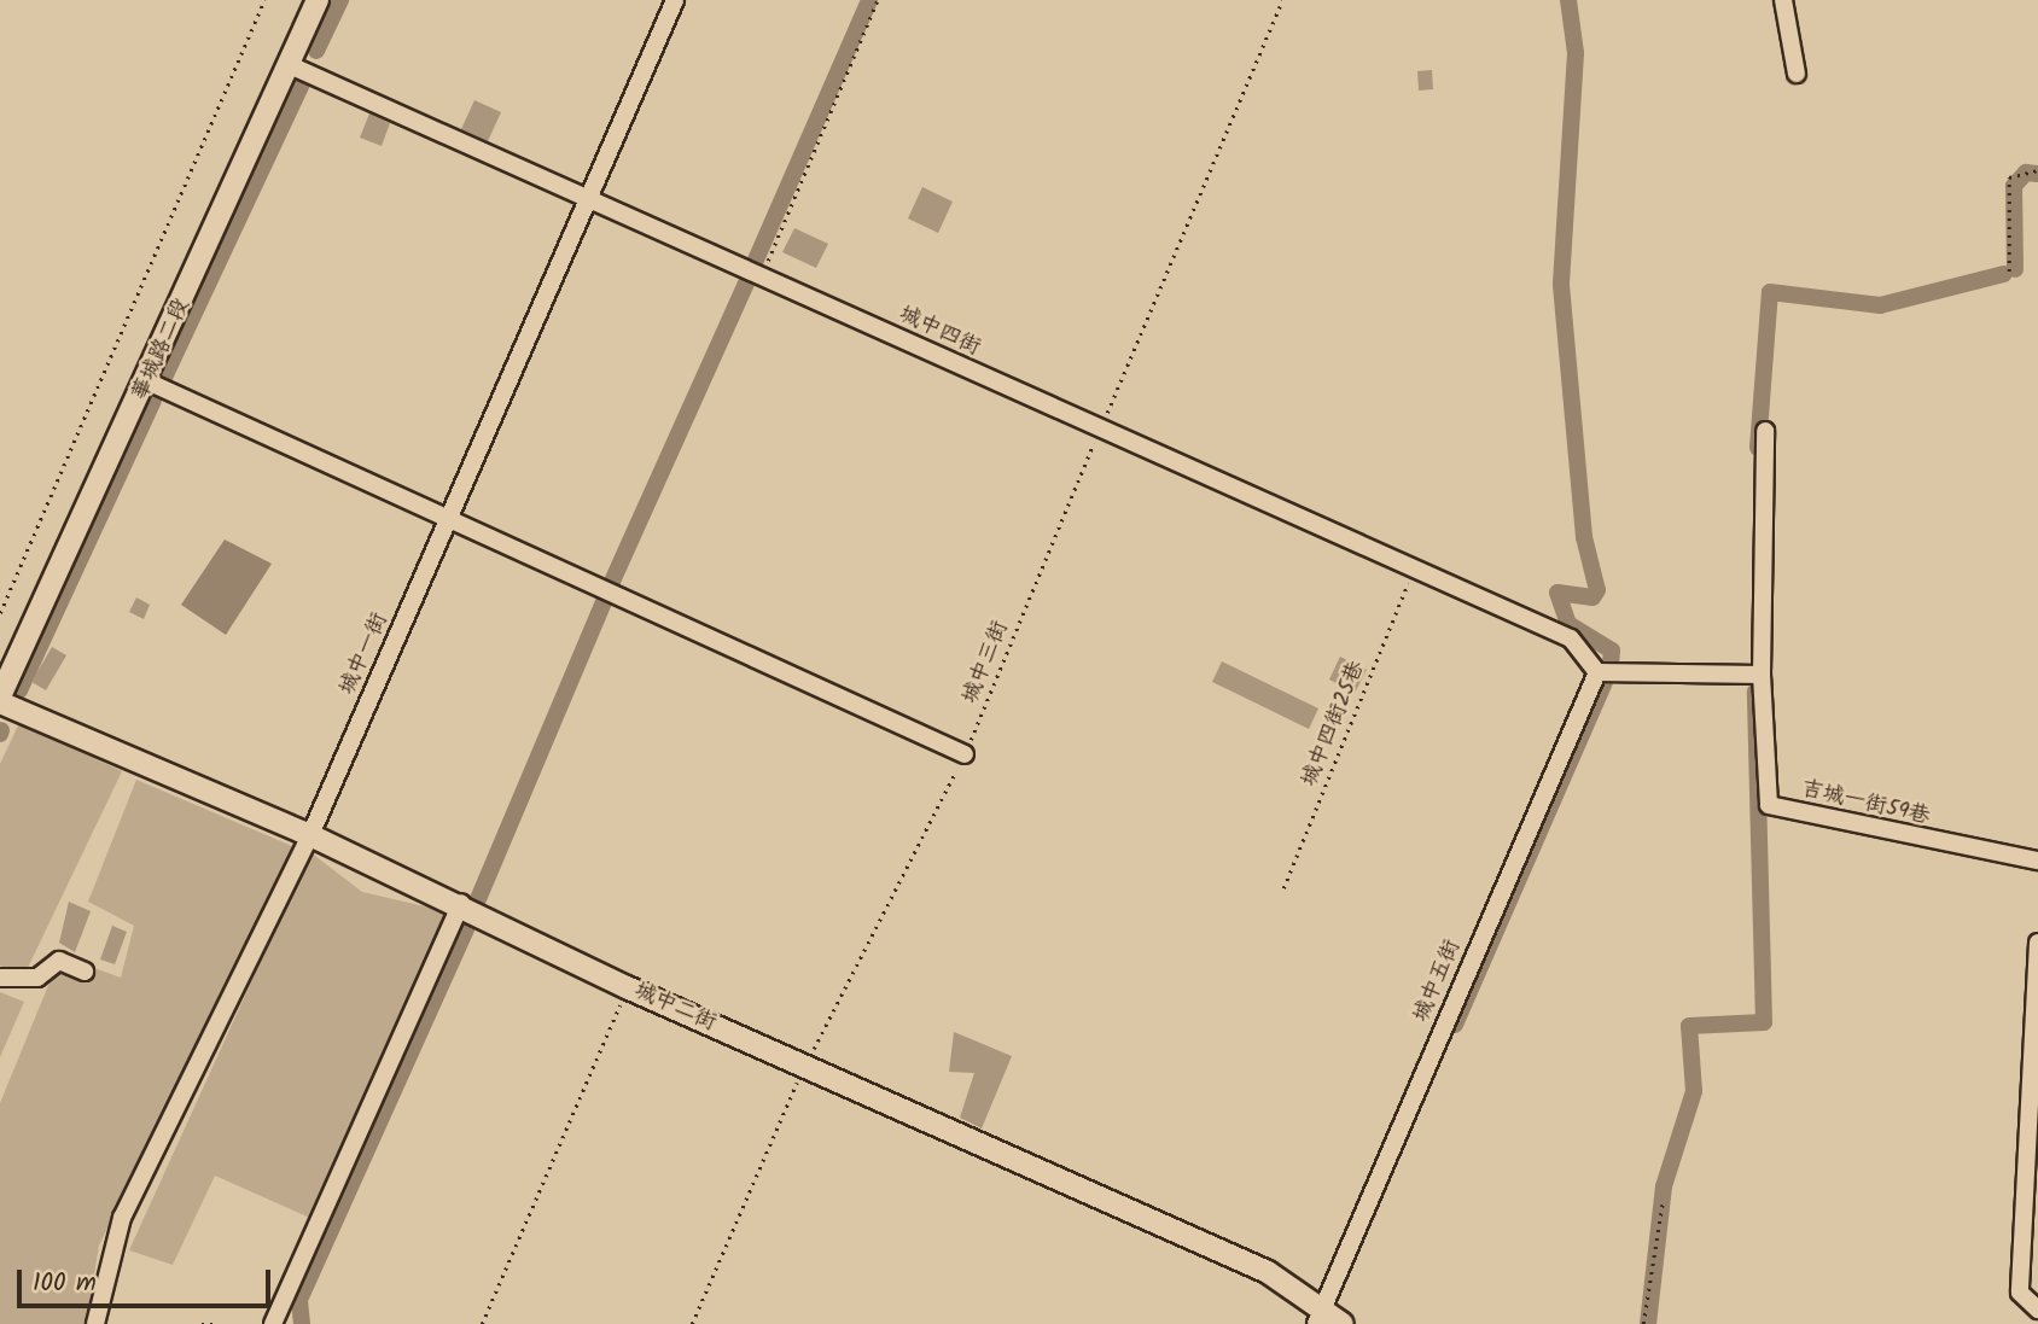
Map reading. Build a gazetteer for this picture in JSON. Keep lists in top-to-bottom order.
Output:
{
  "streets": {
    "street": [
      "城中四街",
      "華城路二段",
      "城中一街",
      "吉城一街59巷",
      "城中五街",
      "城中二街"
    ],
    "path": ["城中三街", "城中四街25巷"]
  },
  "crossings": [
    ["城中四街", "華城路二段"],
    ["城中四街", "城中一街"],
    ["城中四街", "城中三街"],
    ["城中四街", "城中四街25巷"],
    ["城中四街", "城中五街"],
    ["華城路二段", "城中二街"],
    ["城中一街", "城中二街"],
    ["城中三街", "城中二街"],
    ["城中五街", "城中二街"]
  ],
  "scale_bar": "100 m"
}
